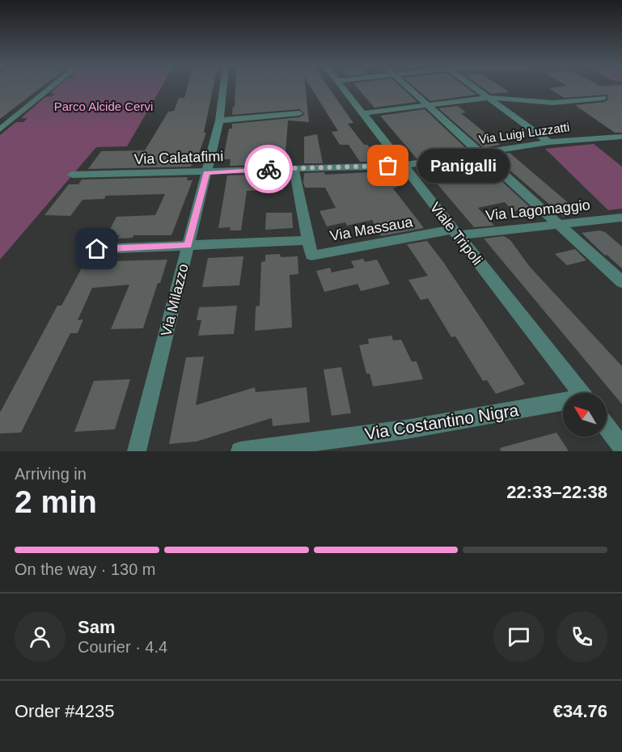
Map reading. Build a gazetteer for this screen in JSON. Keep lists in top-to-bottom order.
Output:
{
  "streets": {
    "street": [
      "Via Luigi Luzzatti",
      "Via Calatafimi",
      "Via Lagomaggio",
      "Via Massaua",
      "Viale Tripoli",
      "Via Milazzo",
      "Via Costantino Nigra"
    ]
  },
  "crossings": [
    ["Via Luigi Luzzatti", "Via Calatafimi"],
    ["Via Luigi Luzzatti", "Viale Tripoli"],
    ["Via Calatafimi", "Via Massaua"],
    ["Via Calatafimi", "Viale Tripoli"],
    ["Via Calatafimi", "Via Milazzo"],
    ["Via Lagomaggio", "Via Massaua"],
    ["Via Lagomaggio", "Viale Tripoli"],
    ["Via Massaua", "Viale Tripoli"],
    ["Via Massaua", "Via Milazzo"]
  ],
  "parks": ["Parco Alcide Cervi"],
  "places": ["Panigalli"],
  "north": "top left",
  "page": {
    "bubble": "Panigalli",
    "heading": ["2 min", "Arriving in", "22:33–22:38"],
    "panel": [
      "Sam",
      "Courier · 4.4",
      "Order #4235",
      "€34.76"
    ],
    "bar": "On the way · 130 m"
  }
}
